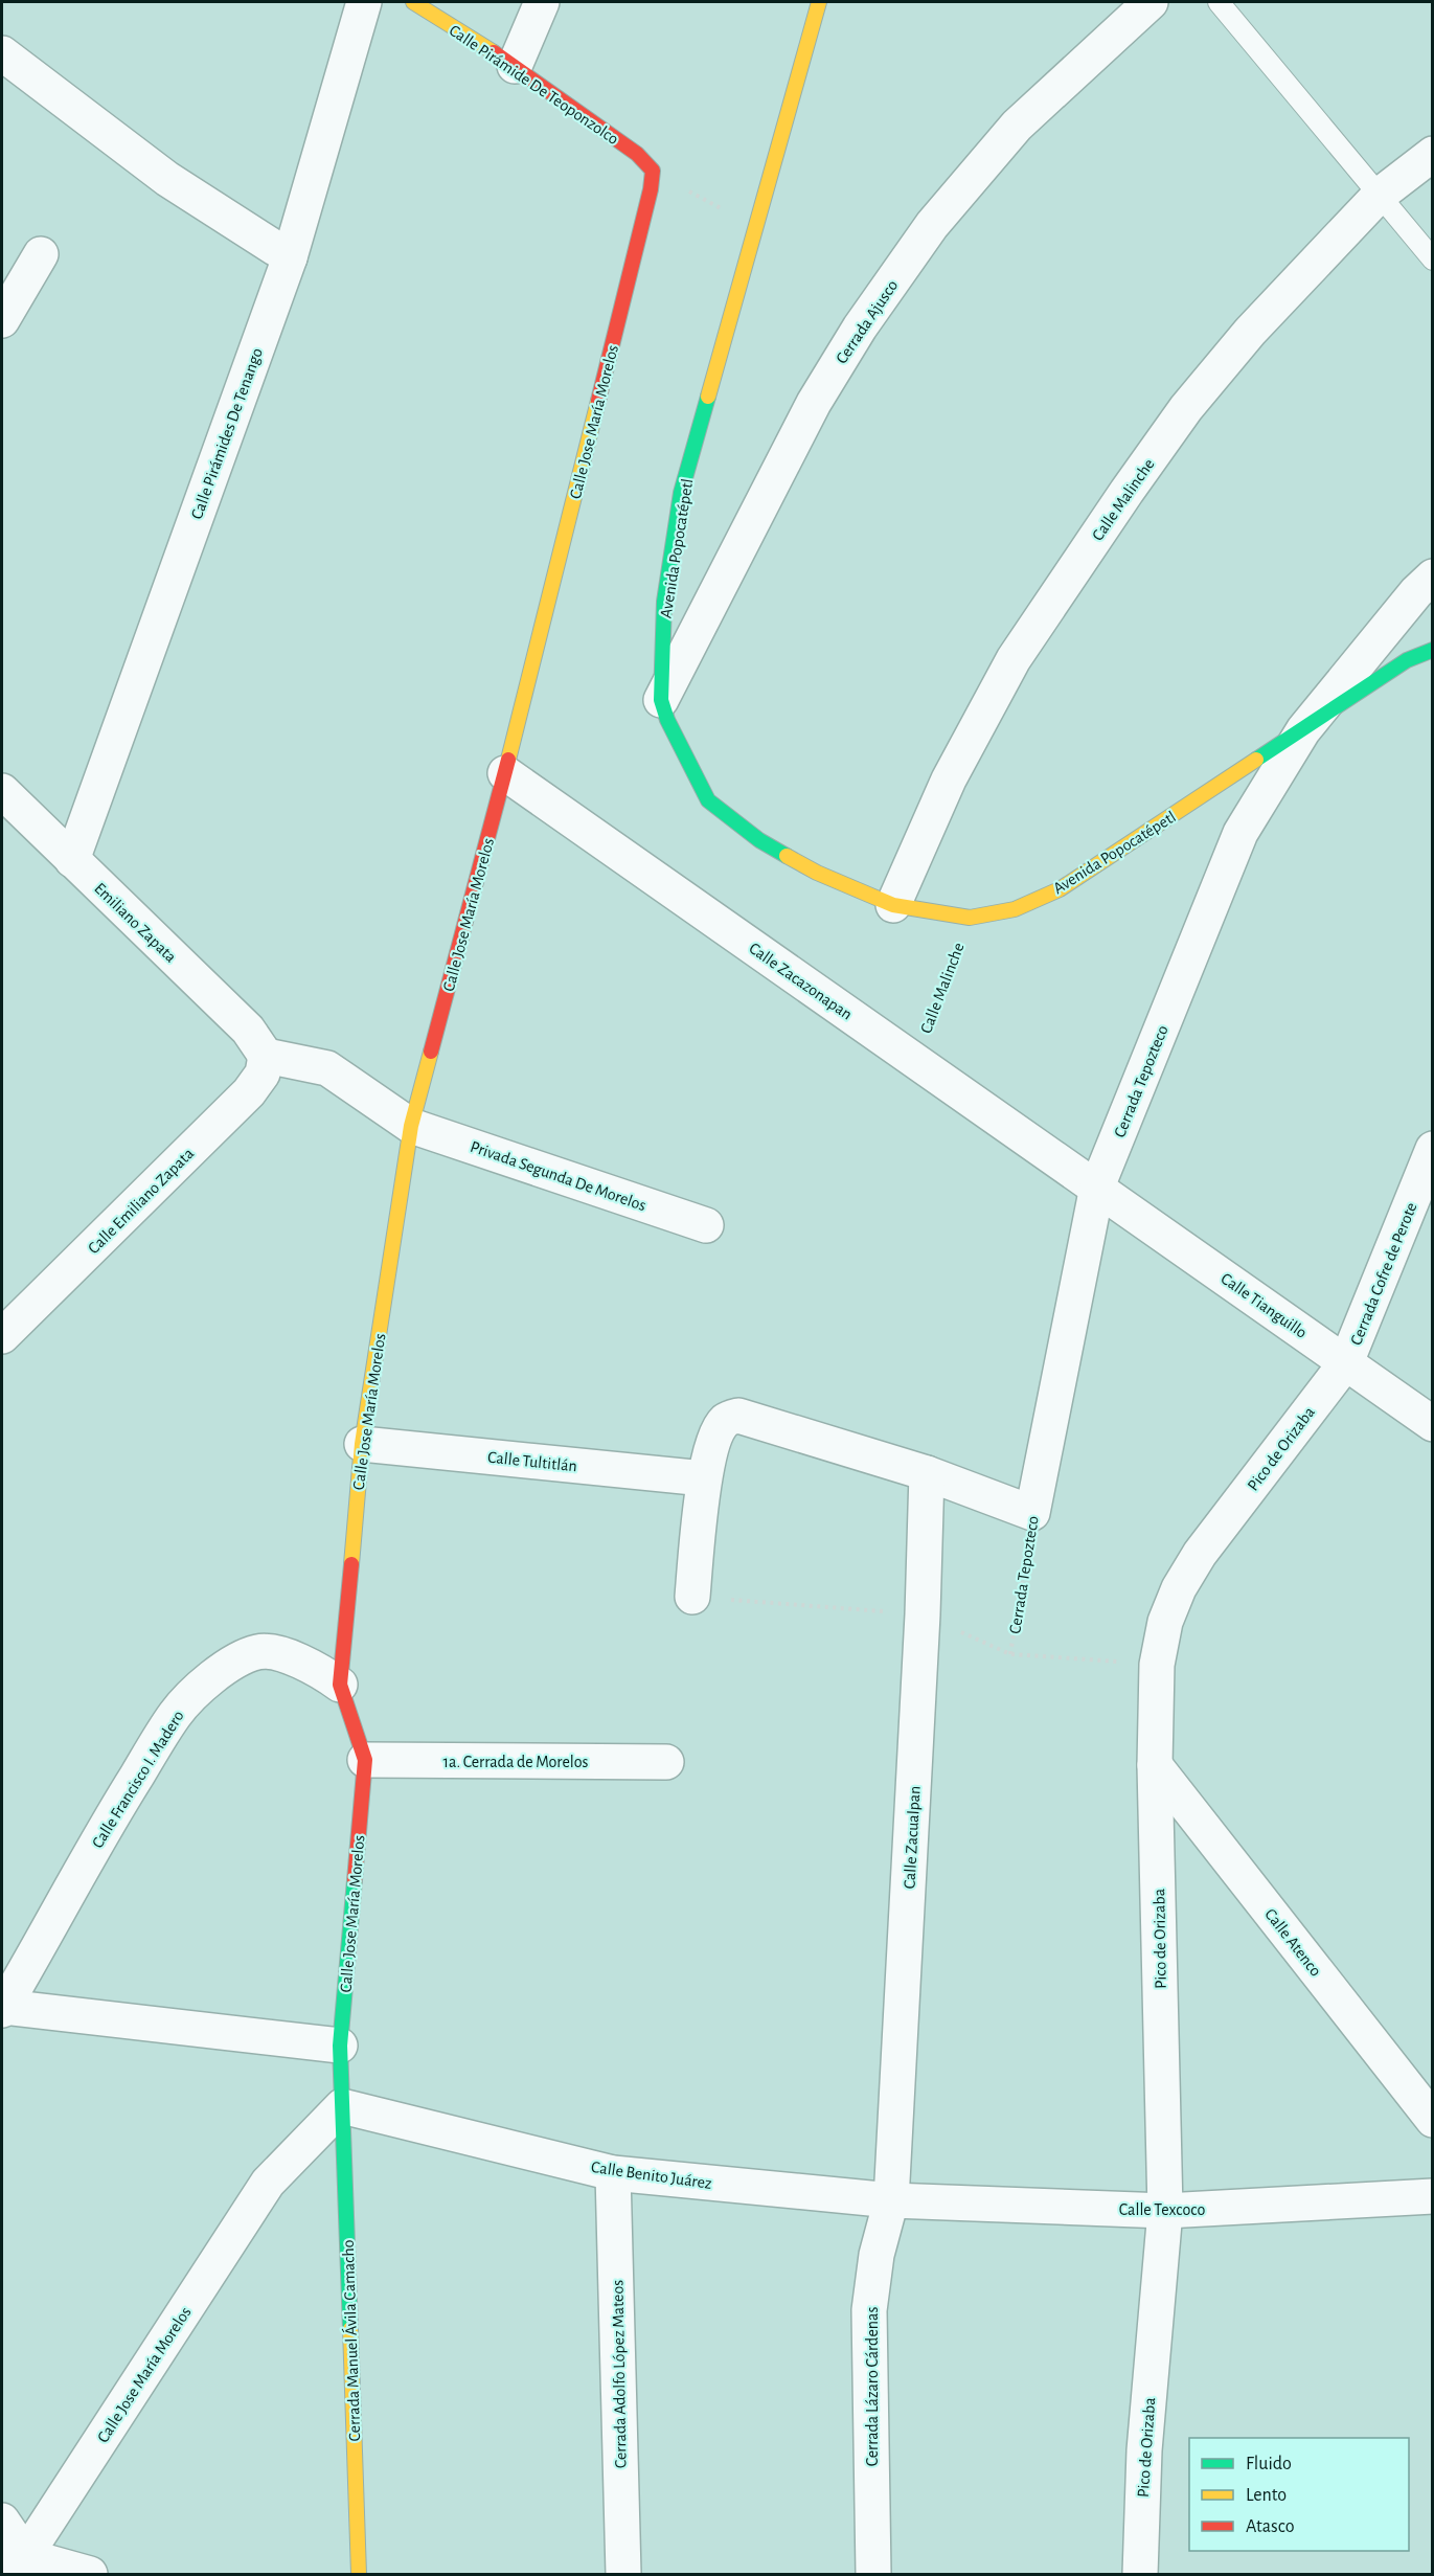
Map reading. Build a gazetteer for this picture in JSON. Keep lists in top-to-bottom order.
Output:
{
  "streets": {
    "street": [
      "Calle Pirámide De Teoponzolco",
      "Cerrada Ajusco",
      "Calle Jose María Morelos",
      "Calle Pirámides De Tenango",
      "Calle Malinche",
      "Avenida Popocatépetl",
      "Emiliano Zapata",
      "Calle Zacazonapan",
      "Cerrada Tepozteco",
      "Privada Segunda De Morelos",
      "Calle Emiliano Zapata",
      "Cerrada Cofre de Perote",
      "Calle Tianguillo",
      "Pico de Orizaba",
      "Calle Tultitlán",
      "1a. Cerrada de Morelos",
      "Calle Francisco I. Madero",
      "Calle Zacualpan",
      "Calle Atenco",
      "Calle Benito Juárez",
      "Calle Texcoco",
      "Cerrada Manuel Ávila Camacho",
      "Cerrada Adolfo López Mateos",
      "Cerrada Lázaro Cárdenas"
    ]
  },
  "crossings": [
    ["Calle Pirámide De Teoponzolco", "Calle Jose María Morelos"],
    ["Cerrada Ajusco", "Avenida Popocatépetl"],
    ["Calle Jose María Morelos", "Calle Zacazonapan"],
    ["Calle Jose María Morelos", "Privada Segunda De Morelos"],
    ["Calle Jose María Morelos", "Calle Tultitlán"],
    ["Calle Jose María Morelos", "1a. Cerrada de Morelos"],
    ["Calle Jose María Morelos", "Calle Francisco I. Madero"],
    ["Calle Jose María Morelos", "Calle Benito Juárez"],
    ["Calle Jose María Morelos", "Cerrada Manuel Ávila Camacho"],
    ["Calle Pirámides De Tenango", "Emiliano Zapata"],
    ["Calle Malinche", "Avenida Popocatépetl"],
    ["Calle Malinche", "Calle Zacazonapan"],
    ["Avenida Popocatépetl", "Cerrada Tepozteco"],
    ["Emiliano Zapata", "Privada Segunda De Morelos"],
    ["Emiliano Zapata", "Calle Emiliano Zapata"],
    ["Calle Zacazonapan", "Cerrada Tepozteco"],
    ["Calle Zacazonapan", "Calle Tianguillo"],
    ["Cerrada Tepozteco", "Calle Tianguillo"],
    ["Privada Segunda De Morelos", "Calle Emiliano Zapata"],
    ["Cerrada Cofre de Perote", "Calle Tianguillo"],
    ["Cerrada Cofre de Perote", "Pico de Orizaba"],
    ["Calle Tianguillo", "Pico de Orizaba"],
    ["Pico de Orizaba", "Calle Atenco"],
    ["Pico de Orizaba", "Calle Texcoco"],
    ["Calle Zacualpan", "Calle Benito Juárez"],
    ["Calle Zacualpan", "Calle Texcoco"],
    ["Calle Zacualpan", "Cerrada Lázaro Cárdenas"],
    ["Calle Benito Juárez", "Calle Texcoco"],
    ["Calle Benito Juárez", "Cerrada Manuel Ávila Camacho"],
    ["Calle Benito Juárez", "Cerrada Adolfo López Mateos"],
    ["Calle Benito Juárez", "Cerrada Lázaro Cárdenas"],
    ["Calle Texcoco", "Cerrada Lázaro Cárdenas"]
  ],
  "legend": ["Fluido", "Lento", "Atasco"]
}
